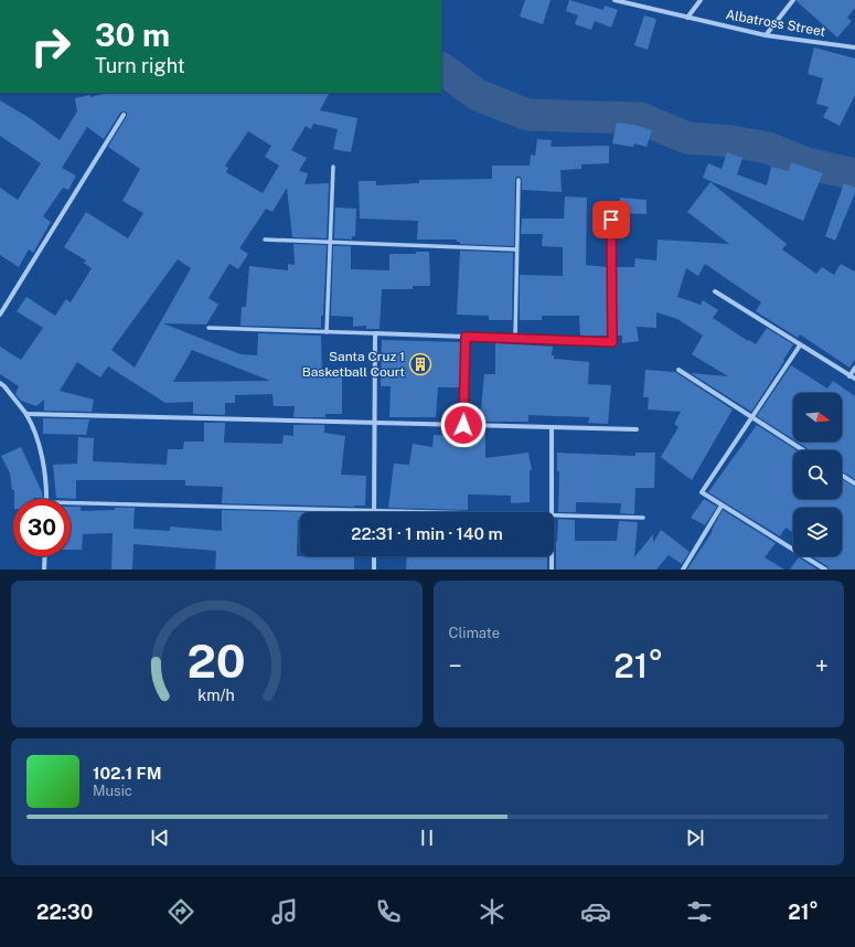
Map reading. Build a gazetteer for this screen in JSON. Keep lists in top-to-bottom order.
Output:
{
  "streets": {
    "street": ["Albatross Street"]
  },
  "places": {
    "building": ["Santa Cruz 1 Basketball Court"]
  },
  "north": "right",
  "page": {
    "turn": ["30 m", "Turn right"],
    "limit": "30",
    "trip": "22:31 · 1 min · 140 m",
    "tile": "Climate",
    "heat": ["−", "21°", "+"],
    "song": ["102.1 FM", "Music"],
    "tabs": ["22:30", "21°"],
    "gauge": ["20", "km/h"]
  }
}
